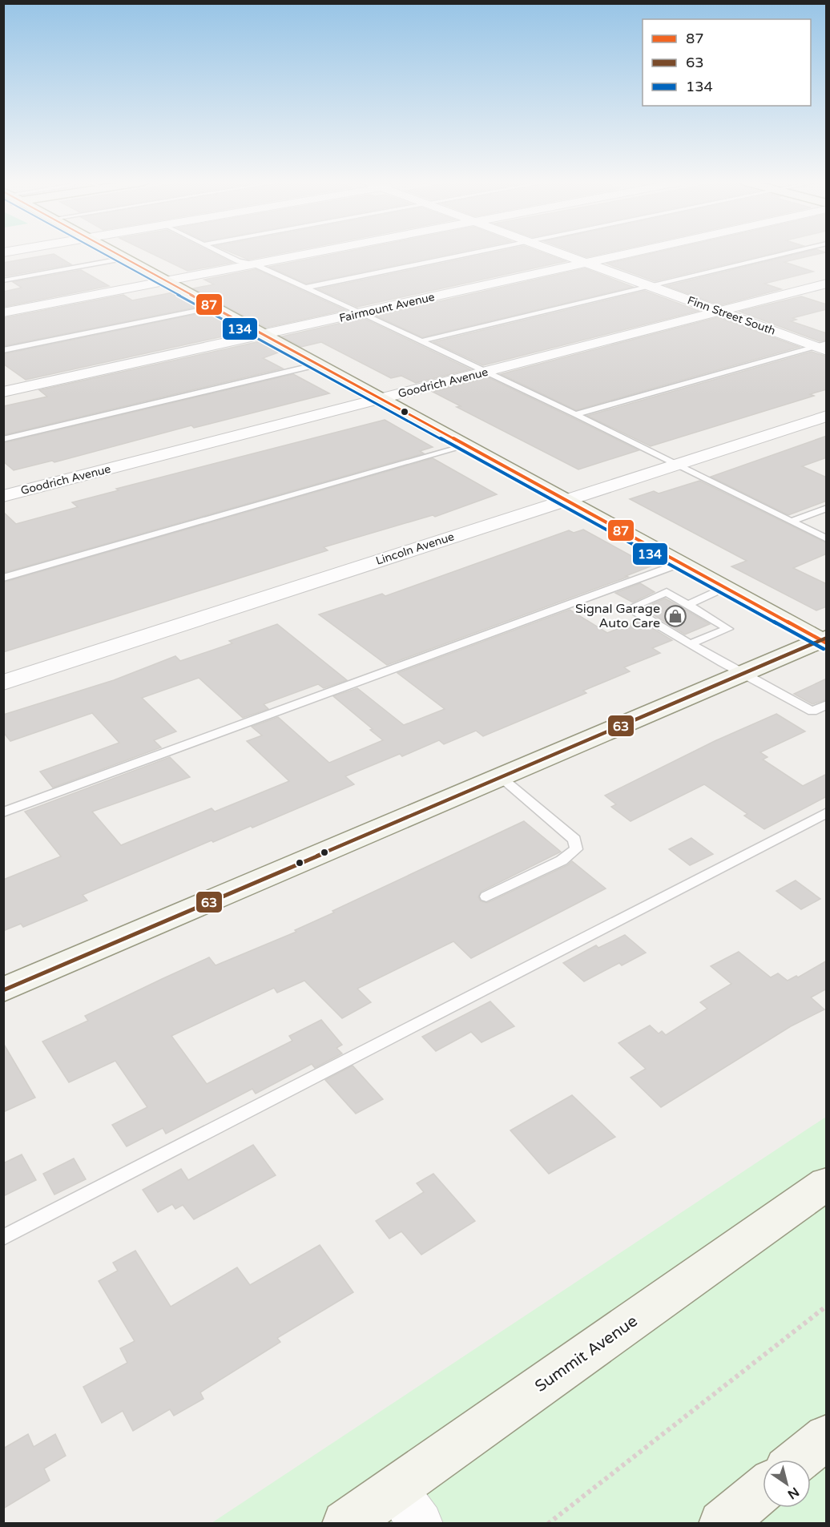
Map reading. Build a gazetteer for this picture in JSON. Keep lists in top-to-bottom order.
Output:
{
  "streets": {
    "street": [
      "Fairmount Avenue",
      "Finn Street South",
      "Goodrich Avenue",
      "Lincoln Avenue",
      "Summit Avenue"
    ]
  },
  "crossings": [
    ["Fairmount Avenue", "Finn Street South"],
    ["Finn Street South", "Goodrich Avenue"]
  ],
  "places": {
    "shop": ["Signal Garage Auto Care"]
  },
  "lines": ["transit line 87", "transit line 134", "transit line 63"],
  "legend": ["87", "63", "134"],
  "north": "bottom right"
}
